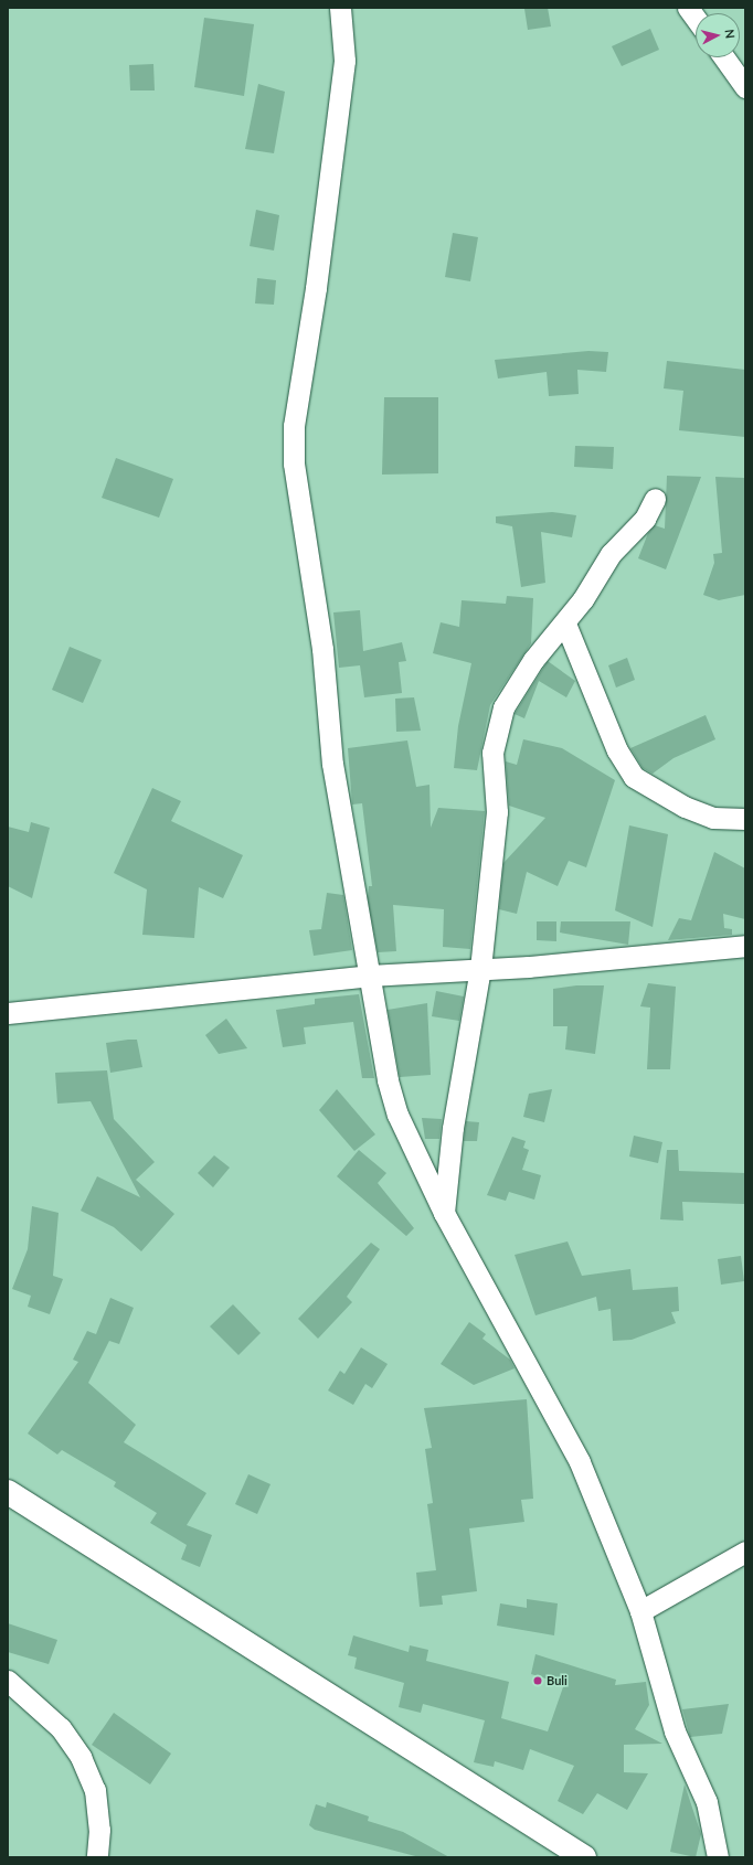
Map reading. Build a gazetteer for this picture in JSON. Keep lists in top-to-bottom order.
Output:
{
  "places": ["Buli"],
  "north": "right"
}
